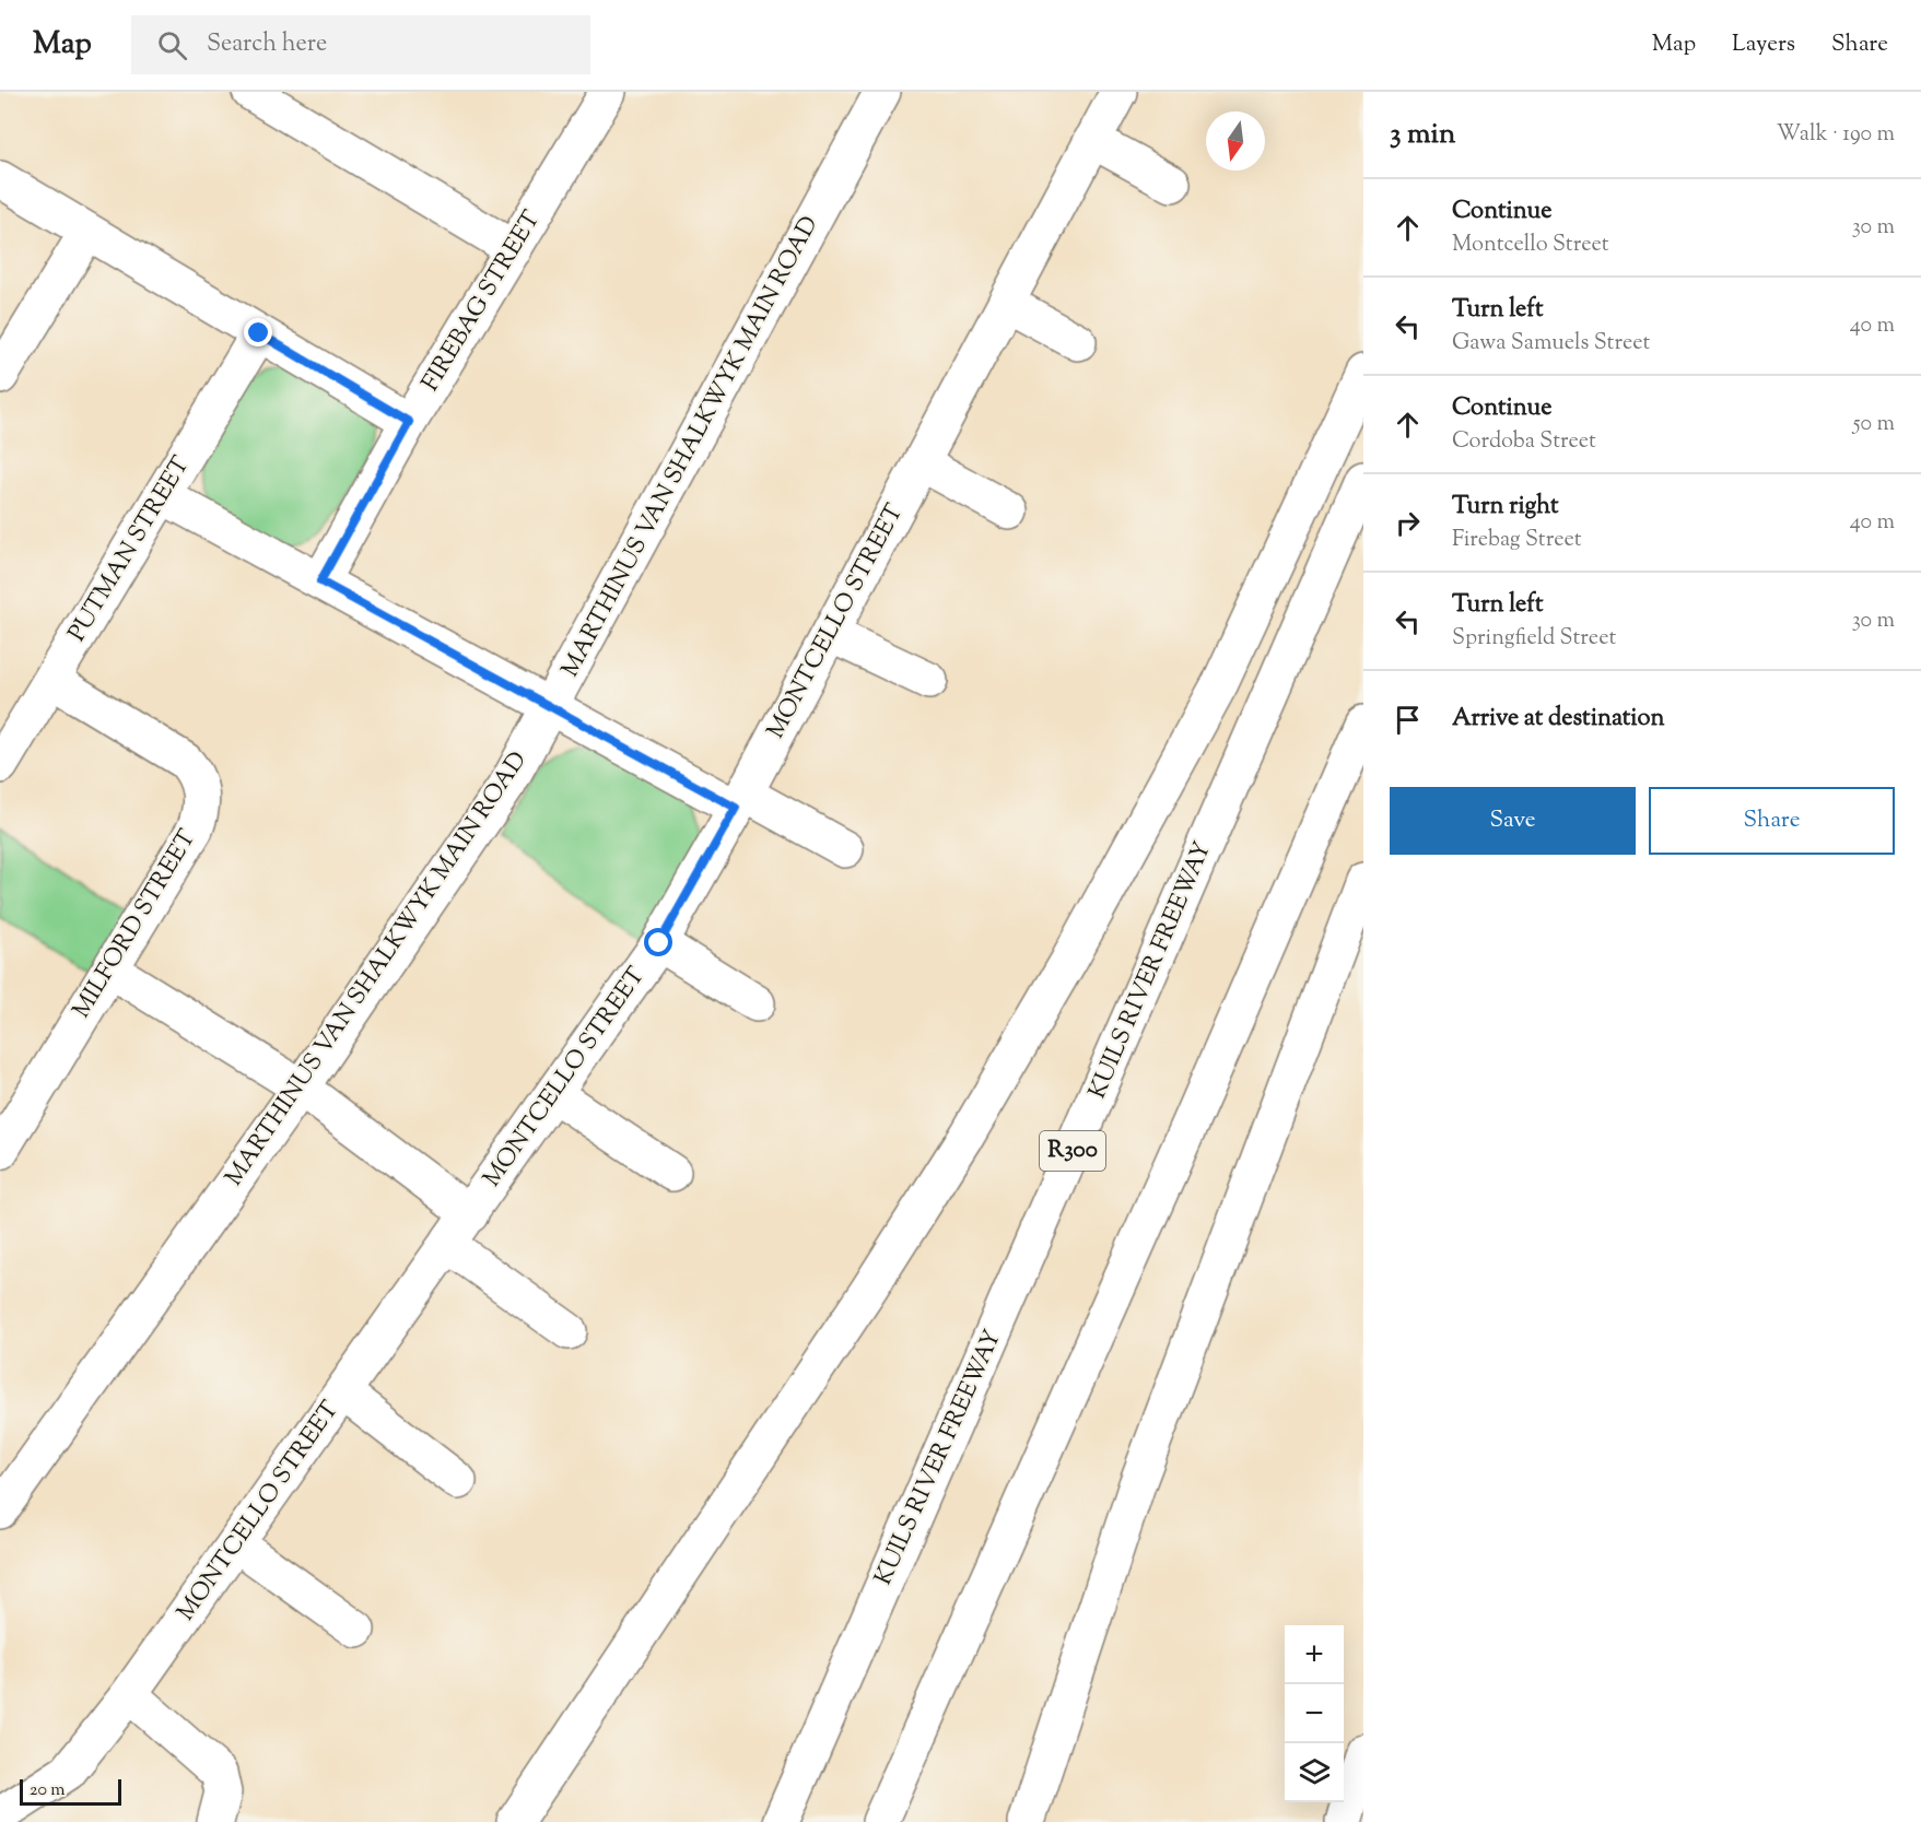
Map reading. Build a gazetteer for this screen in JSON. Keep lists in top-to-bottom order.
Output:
{
  "streets": {
    "main road": [
      "FIREBAG STREET",
      "MARTHINUS VAN SHALKWYK MAIN ROAD",
      "PUTMAN STREET",
      "MONTCELLO STREET",
      "MILFORD STREET",
      "KUILS RIVER FREEWAY",
      "R300"
    ]
  },
  "crossings": [
    ["PUTMAN STREET", "MILFORD STREET"]
  ],
  "scale_bar": "20 m",
  "north": "bottom",
  "page": {
    "header": "Map",
    "search": "Search here",
    "nav": ["Map", "Layers", "Share"],
    "heading": ["3 min", "Walk · 190 m"],
    "list": [
      ["Continue", "Montcello Street", "30 m"],
      ["Turn left", "Gawa Samuels Street", "40 m"],
      ["Continue", "Cordoba Street", "50 m"],
      ["Turn right", "Firebag Street", "40 m"],
      ["Turn left", "Springfield Street", "30 m"],
      "Arrive at destination"
    ],
    "buttons": ["Save", "Share"],
    "map_buttons": ["+", "−"],
    "scale": "20 m"
  }
}
